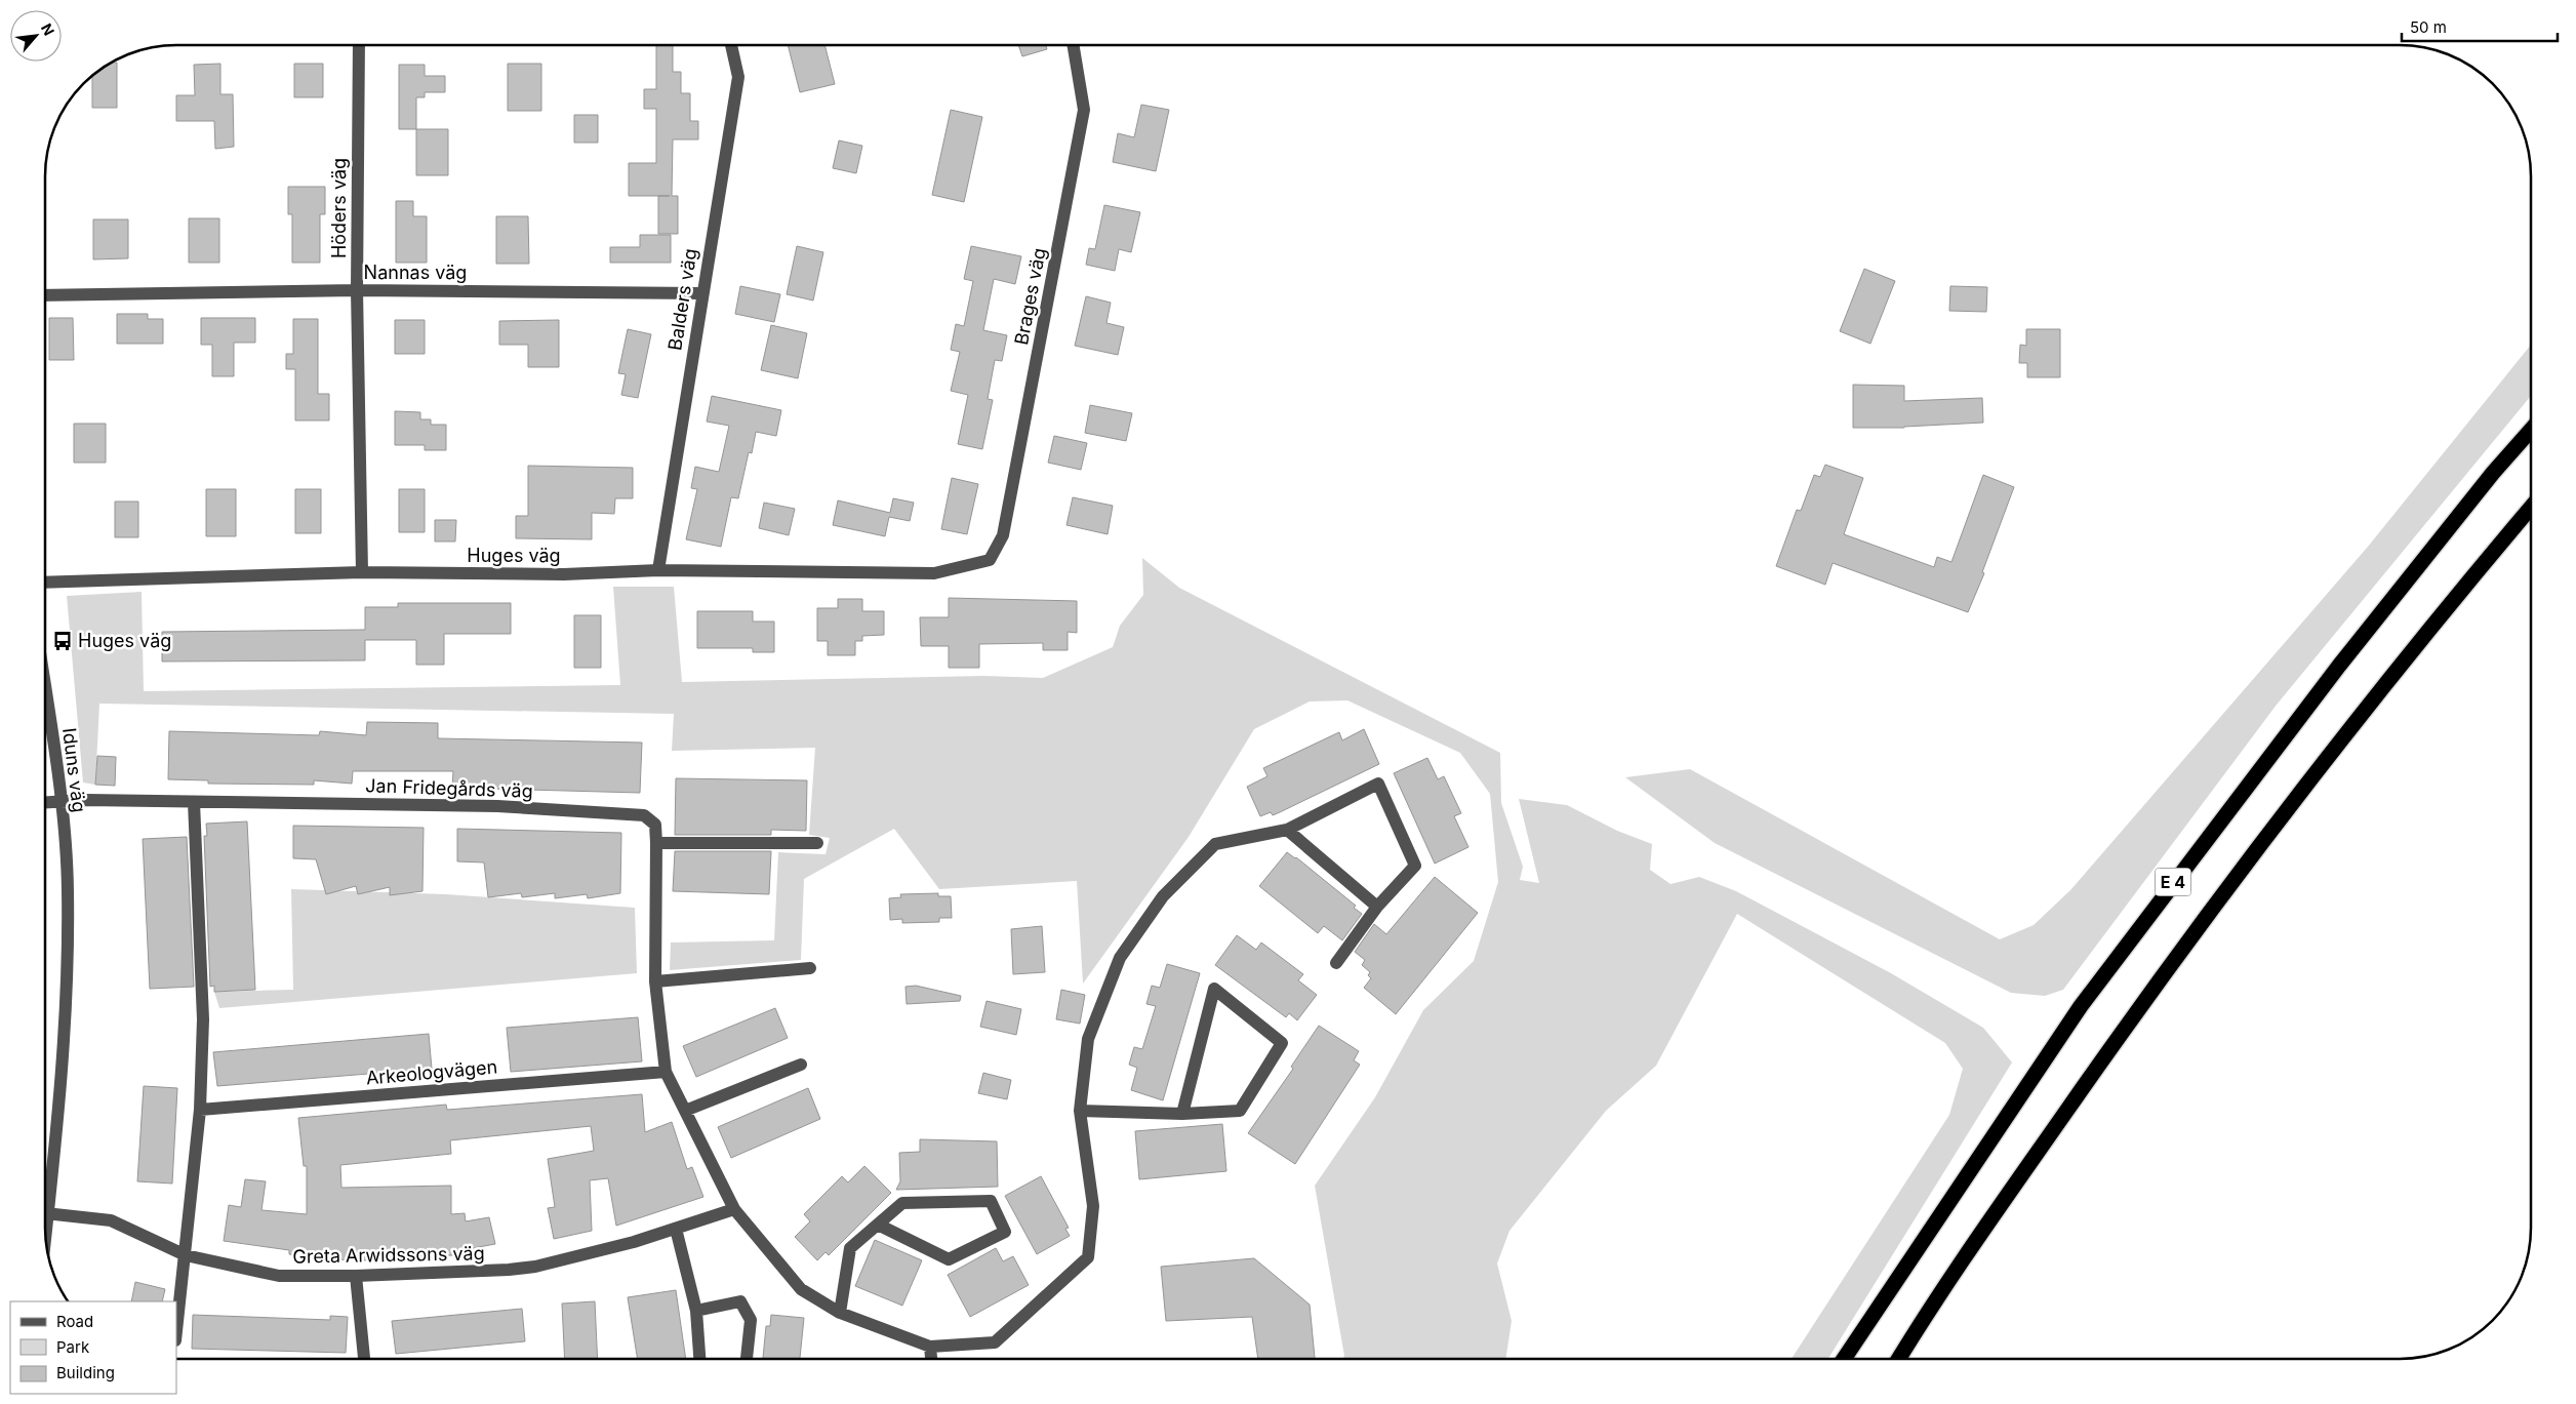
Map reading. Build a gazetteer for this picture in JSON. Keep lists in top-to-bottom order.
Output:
{
  "streets": {
    "highway": ["E 4"],
    "street": [
      "Höders väg",
      "Nannas väg",
      "Brages väg",
      "Balders väg",
      "Huges väg",
      "Iduns väg",
      "Jan Fridegårds väg",
      "Arkeologvägen",
      "Greta Arwidssons väg"
    ]
  },
  "crossings": [
    ["Höders väg", "Nannas väg"],
    ["Höders väg", "Huges väg"],
    ["Nannas väg", "Balders väg"],
    ["Brages väg", "Huges väg"],
    ["Balders väg", "Huges väg"],
    ["Iduns väg", "Jan Fridegårds väg"]
  ],
  "places": {
    "bus stop": ["Huges väg"]
  },
  "legend": ["Road", "Park", "Building"],
  "scale_bar": "50 m",
  "north": "top right"
}
